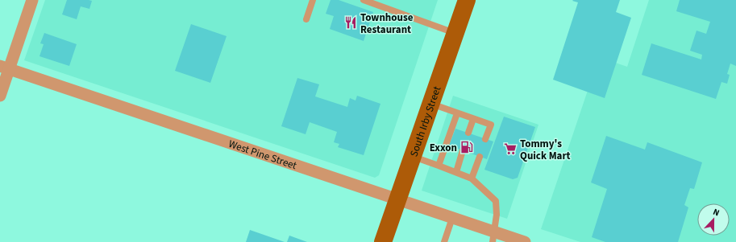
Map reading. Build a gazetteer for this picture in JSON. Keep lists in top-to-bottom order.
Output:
{
  "streets": {
    "main road": ["South Irby Street"],
    "street": ["West Pine Street"]
  },
  "crossings": [
    ["South Irby Street", "West Pine Street"]
  ],
  "places": {
    "restaurant": ["Townhouse Restaurant"],
    "fuel station": ["Exxon"],
    "supermarket": ["Tommy's Quick Mart"]
  },
  "north": "top"
}
